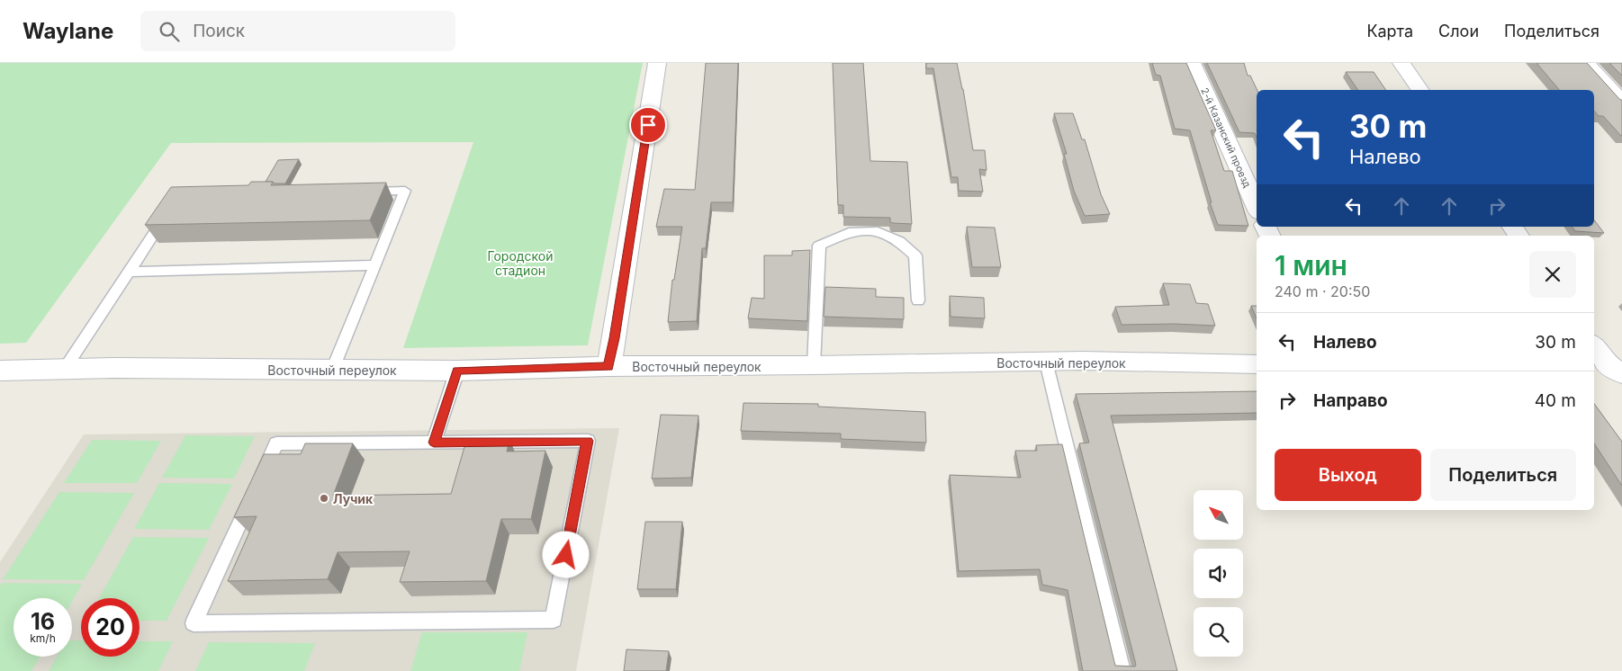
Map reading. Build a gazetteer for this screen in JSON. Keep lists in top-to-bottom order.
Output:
{
  "streets": {
    "street": ["2-й Казанский проезд", "Восточный переулок"]
  },
  "parks": ["Городской стадион"],
  "places": ["Лучик"],
  "north": "top left",
  "page": {
    "header": "Waylane",
    "search": "Поиск",
    "nav": ["Карта", "Слои", "Поделиться"],
    "turn": ["30 m", "Налево"],
    "heading": ["1 мин", "240 m · 20:50"],
    "list": [
      {
        "name": "Налево",
        "value": "30 m"
      },
      {
        "name": "Направо",
        "value": "40 m"
      }
    ],
    "buttons": ["Выход", "Поделиться"],
    "speed": "16 km/h",
    "limit": "20"
  }
}
